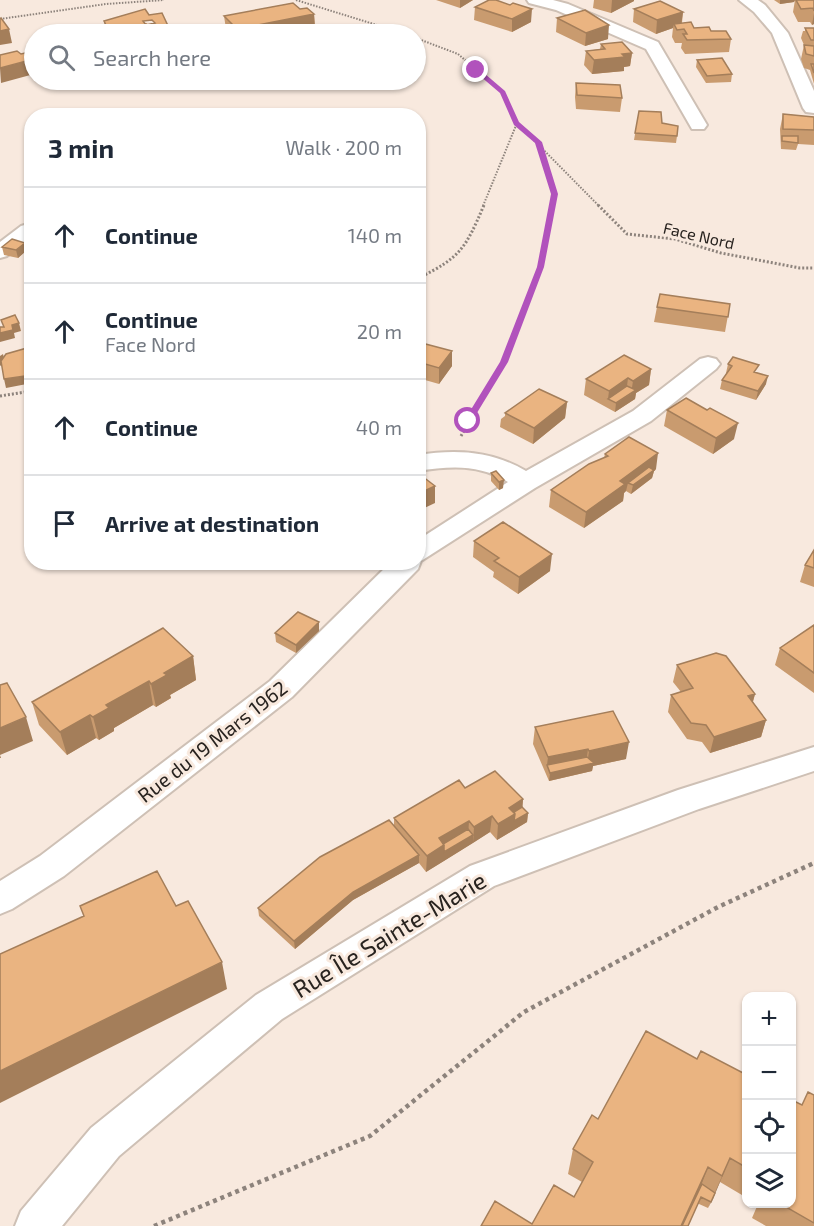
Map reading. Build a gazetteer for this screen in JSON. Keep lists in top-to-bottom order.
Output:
{
  "streets": {
    "street": ["Rue du 19 Mars 1962", "Rue Île Sainte-Marie"],
    "path": ["Face Nord"]
  },
  "page": {
    "search": "Search here",
    "heading": ["3 min", "Walk · 200 m"],
    "list": [
      ["Continue", "140 m"],
      ["Continue", "Face Nord", "20 m"],
      ["Continue", "40 m"],
      "Arrive at destination"
    ],
    "map_buttons": ["+", "−"]
  }
}
